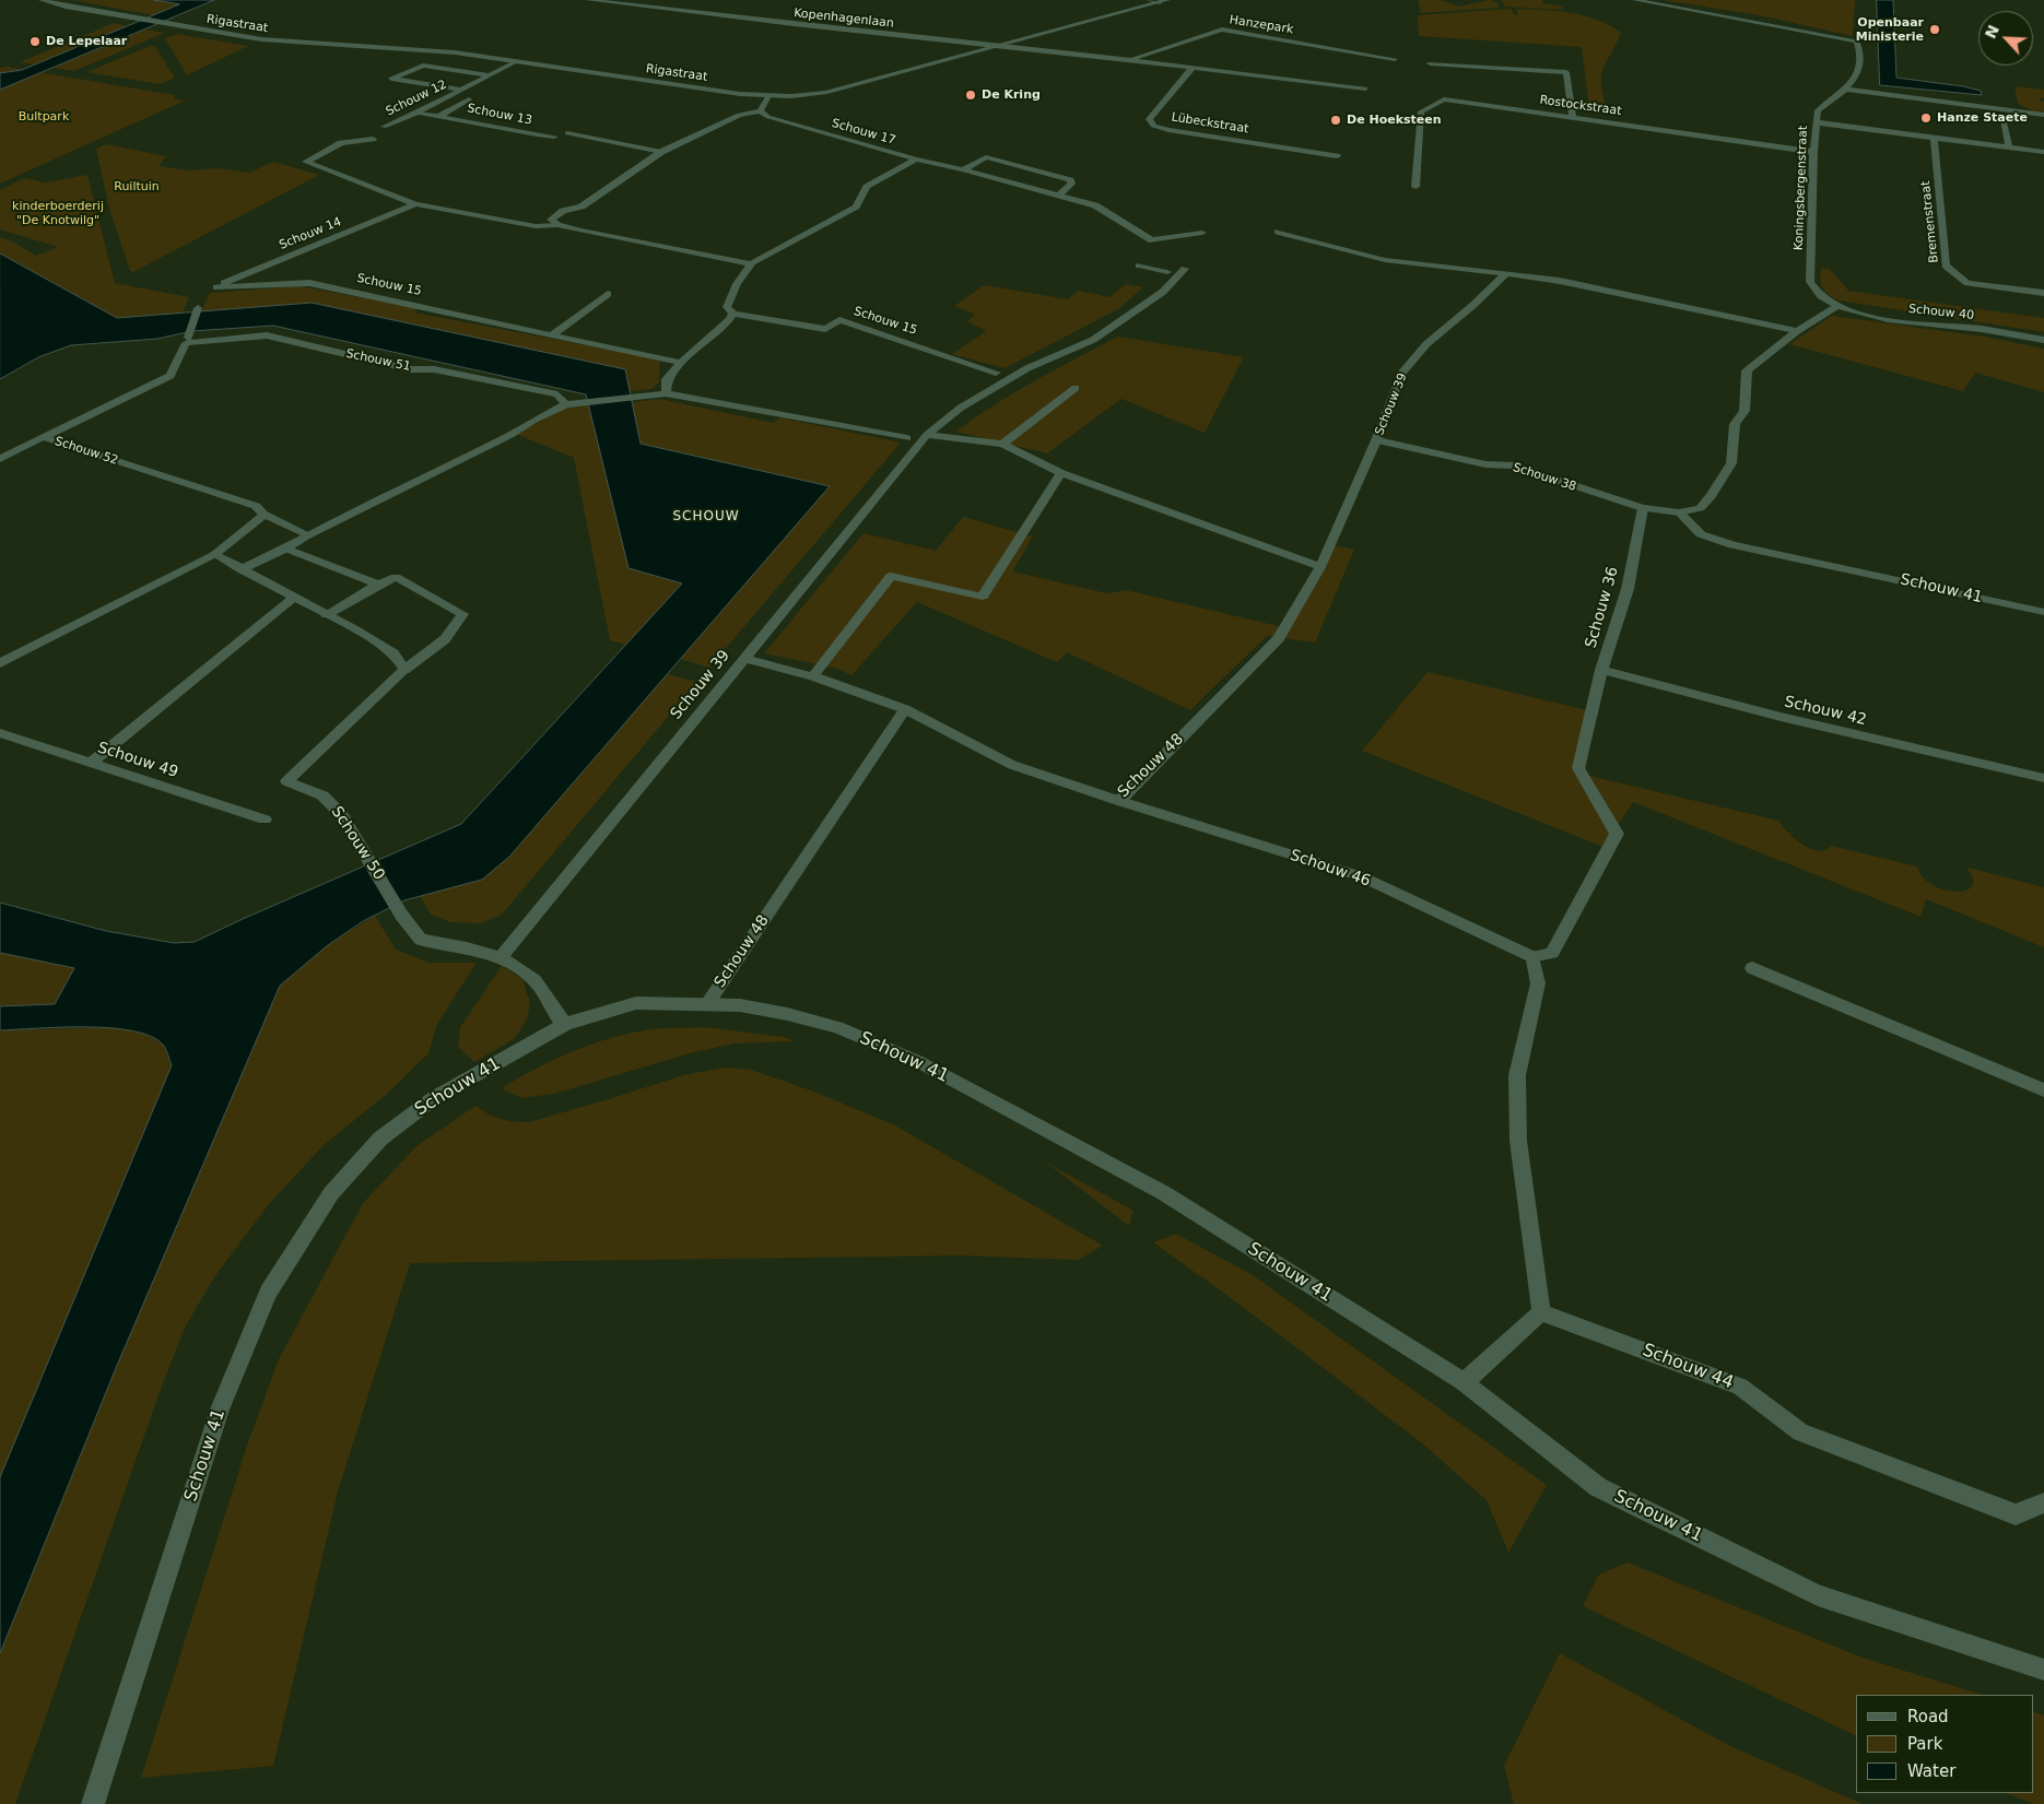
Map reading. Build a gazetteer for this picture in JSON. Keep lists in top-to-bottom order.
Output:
{
  "streets": {
    "street": [
      "Kopenhagenlaan",
      "Rigastraat",
      "Hanzepark",
      "Schouw 12",
      "Rostockstraat",
      "Schouw 13",
      "Lübeckstraat",
      "Schouw 17",
      "Koningsbergenstraat",
      "Bremenstraat",
      "Schouw 14",
      "Schouw 15",
      "Schouw 40",
      "Schouw 51",
      "Schouw 39",
      "Schouw 52",
      "Schouw 38",
      "Schouw 41",
      "Schouw 36",
      "Schouw 42",
      "Schouw 49",
      "Schouw 48",
      "Schouw 50",
      "Schouw 46",
      "Schouw 44"
    ]
  },
  "crossings": [
    ["Kopenhagenlaan", "Rigastraat"],
    ["Rigastraat", "Schouw 12"],
    ["Schouw 12", "Schouw 13"],
    ["Rostockstraat", "Koningsbergenstraat"],
    ["Koningsbergenstraat", "Schouw 40"],
    ["Koningsbergenstraat", "Schouw 38"],
    ["Schouw 14", "Schouw 15"],
    ["Schouw 40", "Schouw 38"],
    ["Schouw 51", "Schouw 52"],
    ["Schouw 39", "Schouw 38"],
    ["Schouw 39", "Schouw 48"],
    ["Schouw 39", "Schouw 50"],
    ["Schouw 38", "Schouw 41"],
    ["Schouw 38", "Schouw 36"],
    ["Schouw 41", "Schouw 48"],
    ["Schouw 36", "Schouw 42"],
    ["Schouw 48", "Schouw 46"]
  ],
  "districts": ["SCHOUW"],
  "parks": ["Bultpark", "Ruiltuin", "kinderboerderij \"De Knotwilg\""],
  "places": [
    "Openbaar Ministerie",
    "De Lepelaar",
    "De Kring",
    "Hanze Staete",
    "De Hoeksteen"
  ],
  "legend": ["Road", "Park", "Water"],
  "north": "top left"
}
